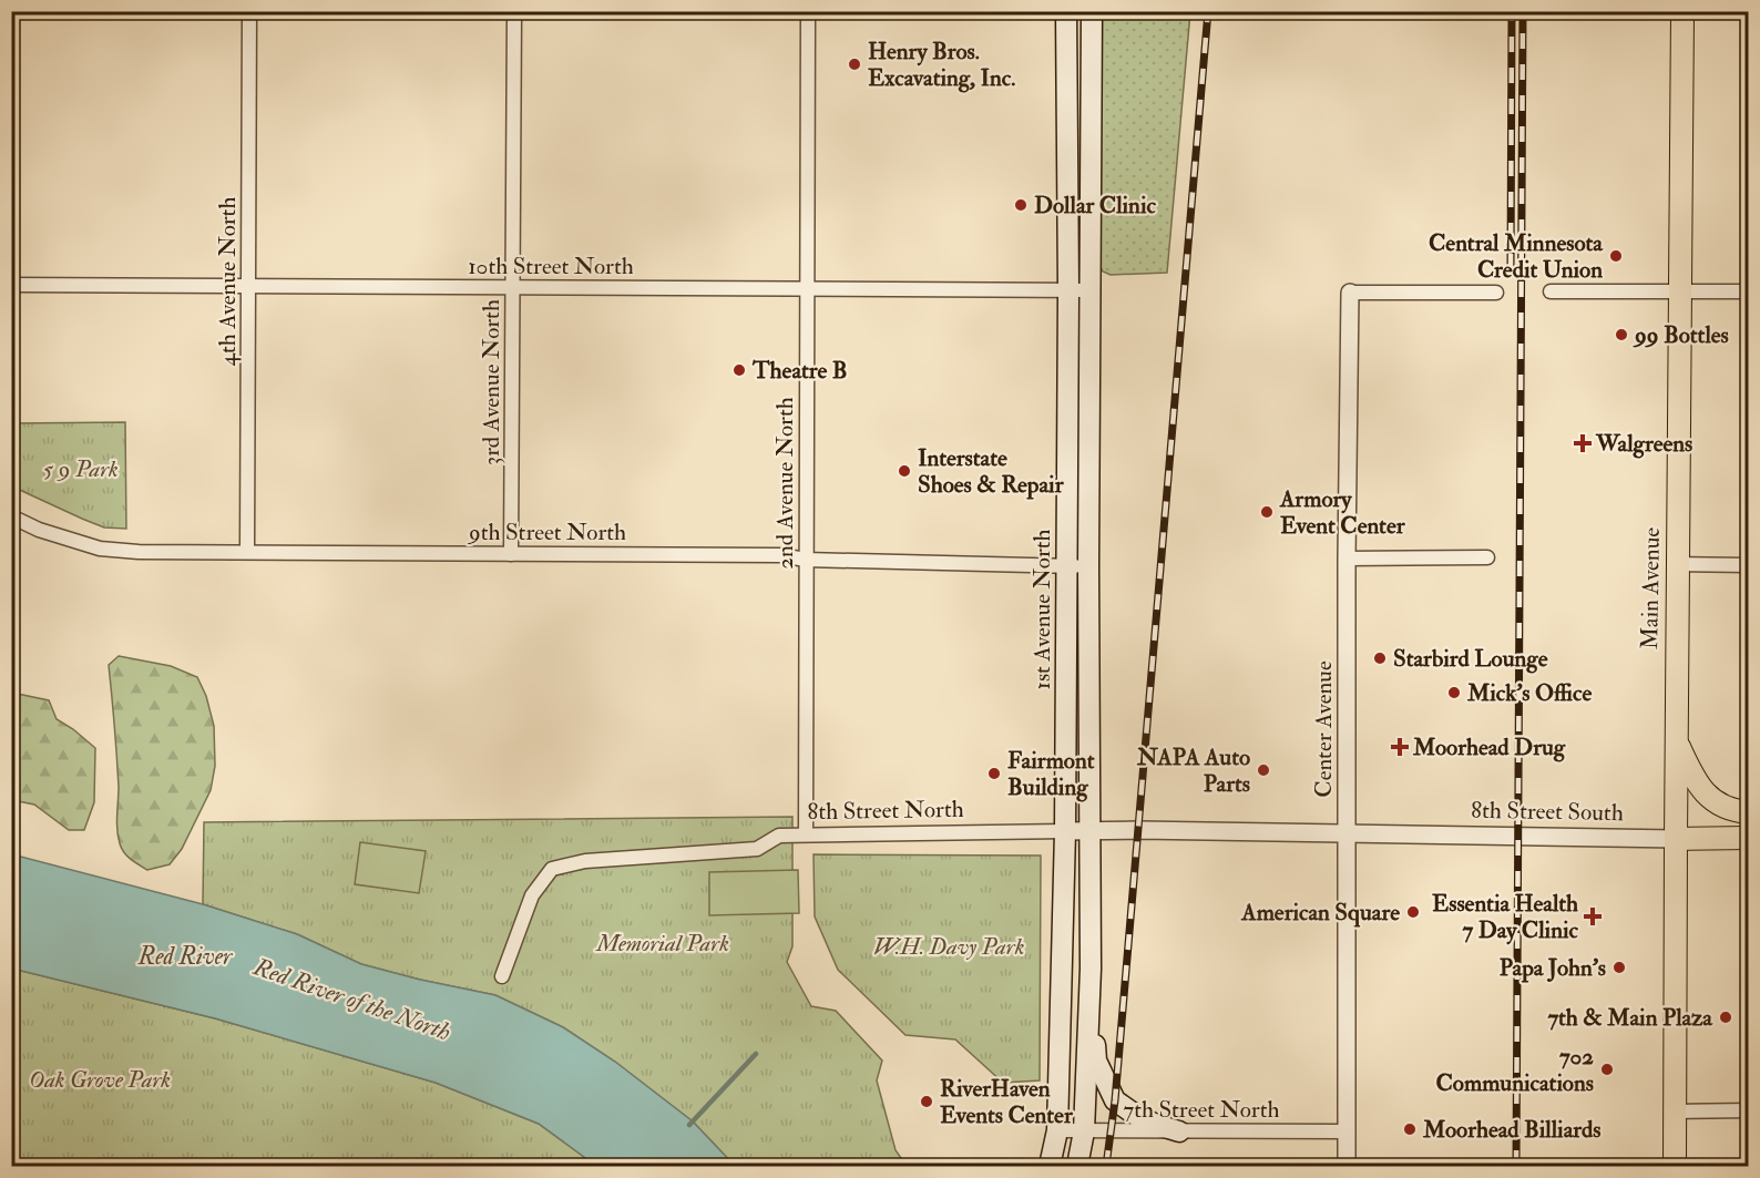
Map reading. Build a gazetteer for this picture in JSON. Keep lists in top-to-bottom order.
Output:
{
  "streets": {
    "main road": ["Main Avenue", "1st Avenue North", "8th Street South"],
    "street": [
      "10th Street North",
      "4th Avenue North",
      "3rd Avenue North",
      "2nd Avenue North",
      "9th Street North",
      "Center Avenue",
      "8th Street North",
      "7th Street North"
    ]
  },
  "crossings": [
    ["10th Street North", "4th Avenue North"],
    ["10th Street North", "3rd Avenue North"],
    ["10th Street North", "2nd Avenue North"],
    ["10th Street North", "1st Avenue North"],
    ["4th Avenue North", "9th Street North"],
    ["3rd Avenue North", "9th Street North"],
    ["2nd Avenue North", "9th Street North"],
    ["2nd Avenue North", "8th Street North"],
    ["9th Street North", "1st Avenue North"],
    ["Main Avenue", "8th Street South"],
    ["1st Avenue North", "8th Street North"],
    ["1st Avenue North", "7th Street North"],
    ["Center Avenue", "8th Street North"],
    ["Center Avenue", "8th Street South"],
    ["Center Avenue", "7th Street North"],
    ["8th Street North", "8th Street South"]
  ],
  "water": ["Red River", "Red River of the North"],
  "parks": [
    "5 9 Park",
    "Memorial Park",
    "W.H. Davy Park",
    "Oak Grove Park"
  ],
  "places": {
    "other": [
      "Henry Bros. Excavating, Inc.",
      "Dollar Clinic",
      "Central Minnesota Credit Union",
      "99 Bottles",
      "Theatre B",
      "Interstate Shoes & Repair",
      "Armory Event Center",
      "Starbird Lounge",
      "Mick's Office",
      "NAPA Auto Parts",
      "Fairmont Building",
      "American Square",
      "Papa John's",
      "7th & Main Plaza",
      "702 Communications",
      "RiverHaven Events Center",
      "Moorhead Billiards"
    ],
    "health": ["Walgreens", "Moorhead Drug", "Essentia Health 7 Day Clinic"]
  }
}
